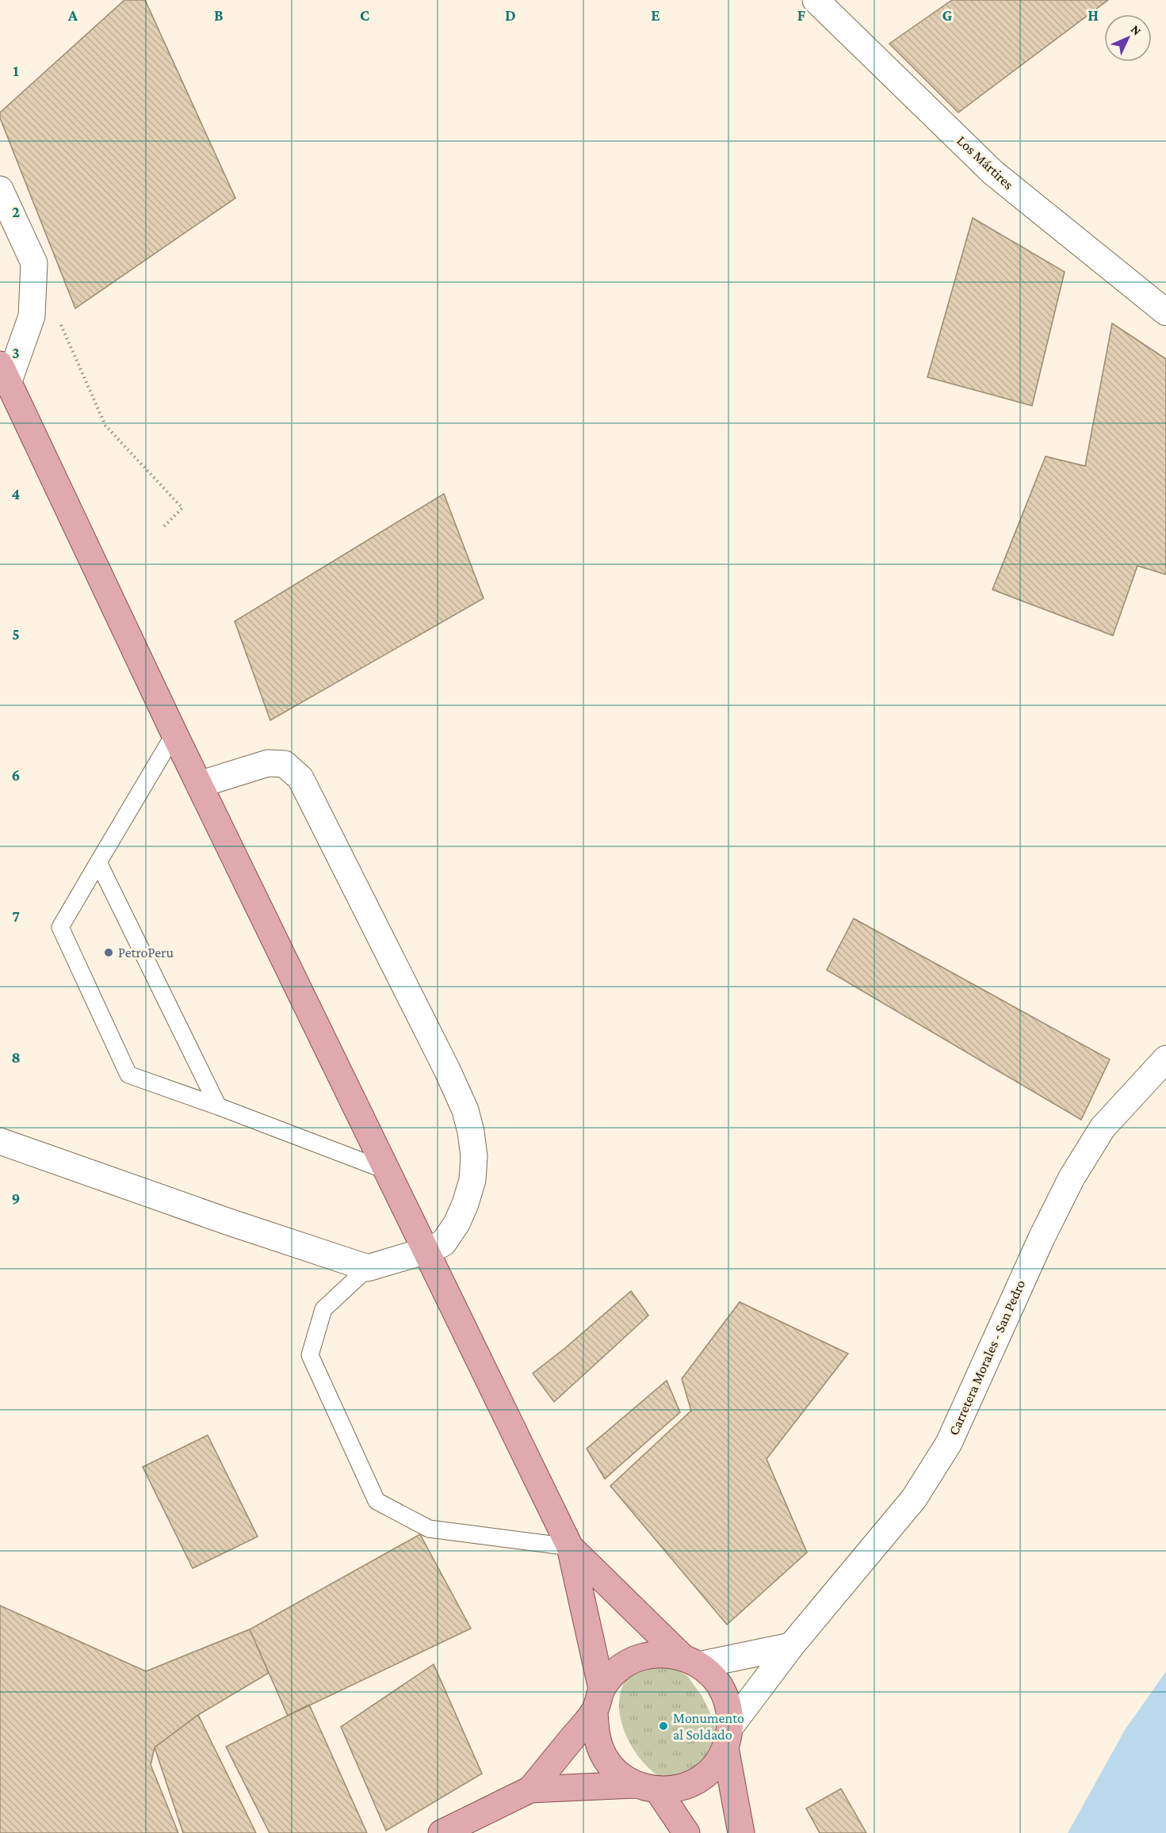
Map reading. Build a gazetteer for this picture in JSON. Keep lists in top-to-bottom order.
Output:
{
  "streets": {
    "street": ["Los Mártires", "Carretera Morales - San Pedro"]
  },
  "places": ["PetroPeru", "Monumento al Soldado"],
  "north": "top right",
  "grid": {
    "columns": [
      "A",
      "B",
      "C",
      "D",
      "E",
      "F",
      "G",
      "H"
    ],
    "rows": [
      "1",
      "2",
      "3",
      "4",
      "5",
      "6",
      "7",
      "8",
      "9"
    ]
  }
}
